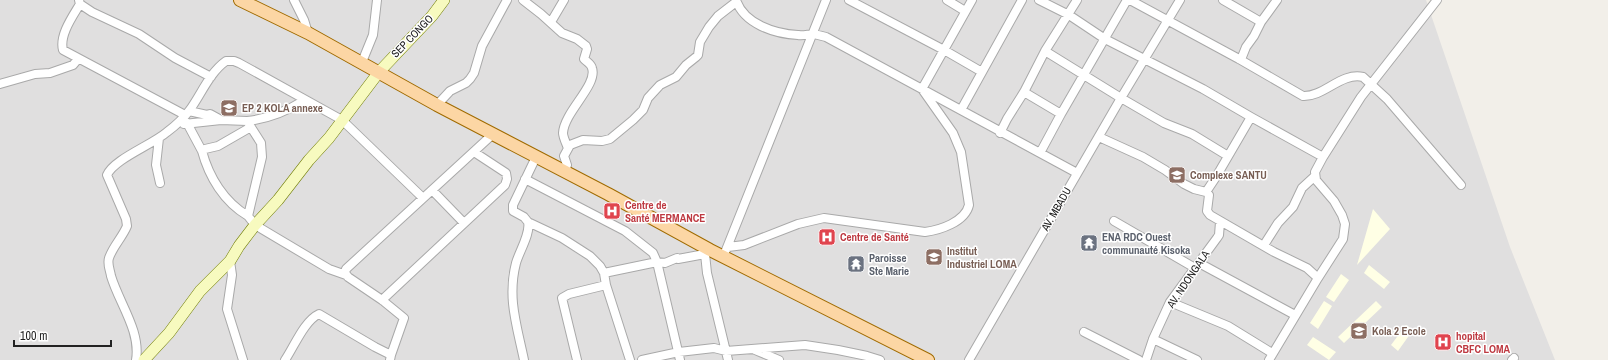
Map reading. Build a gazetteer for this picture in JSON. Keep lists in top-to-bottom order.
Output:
{
  "streets": {
    "street": ["SEP CONGO", "AV. MBADU", "AV. NDONGALA"]
  },
  "places": {
    "school or university": [
      "EP 2 KOLA annexe",
      "Complexe SANTU",
      "Institut Industriel LOMA",
      "Kola 2 Ecole"
    ],
    "hospital": ["Centre de Santé MERMANCE", "Centre de Santé", "hopital CBFC LOMA"],
    "temple": ["ENA RDC Ouest communauté Kisoka", "Paroisse Ste Marie"]
  },
  "scale_bar": "100 m"
}
